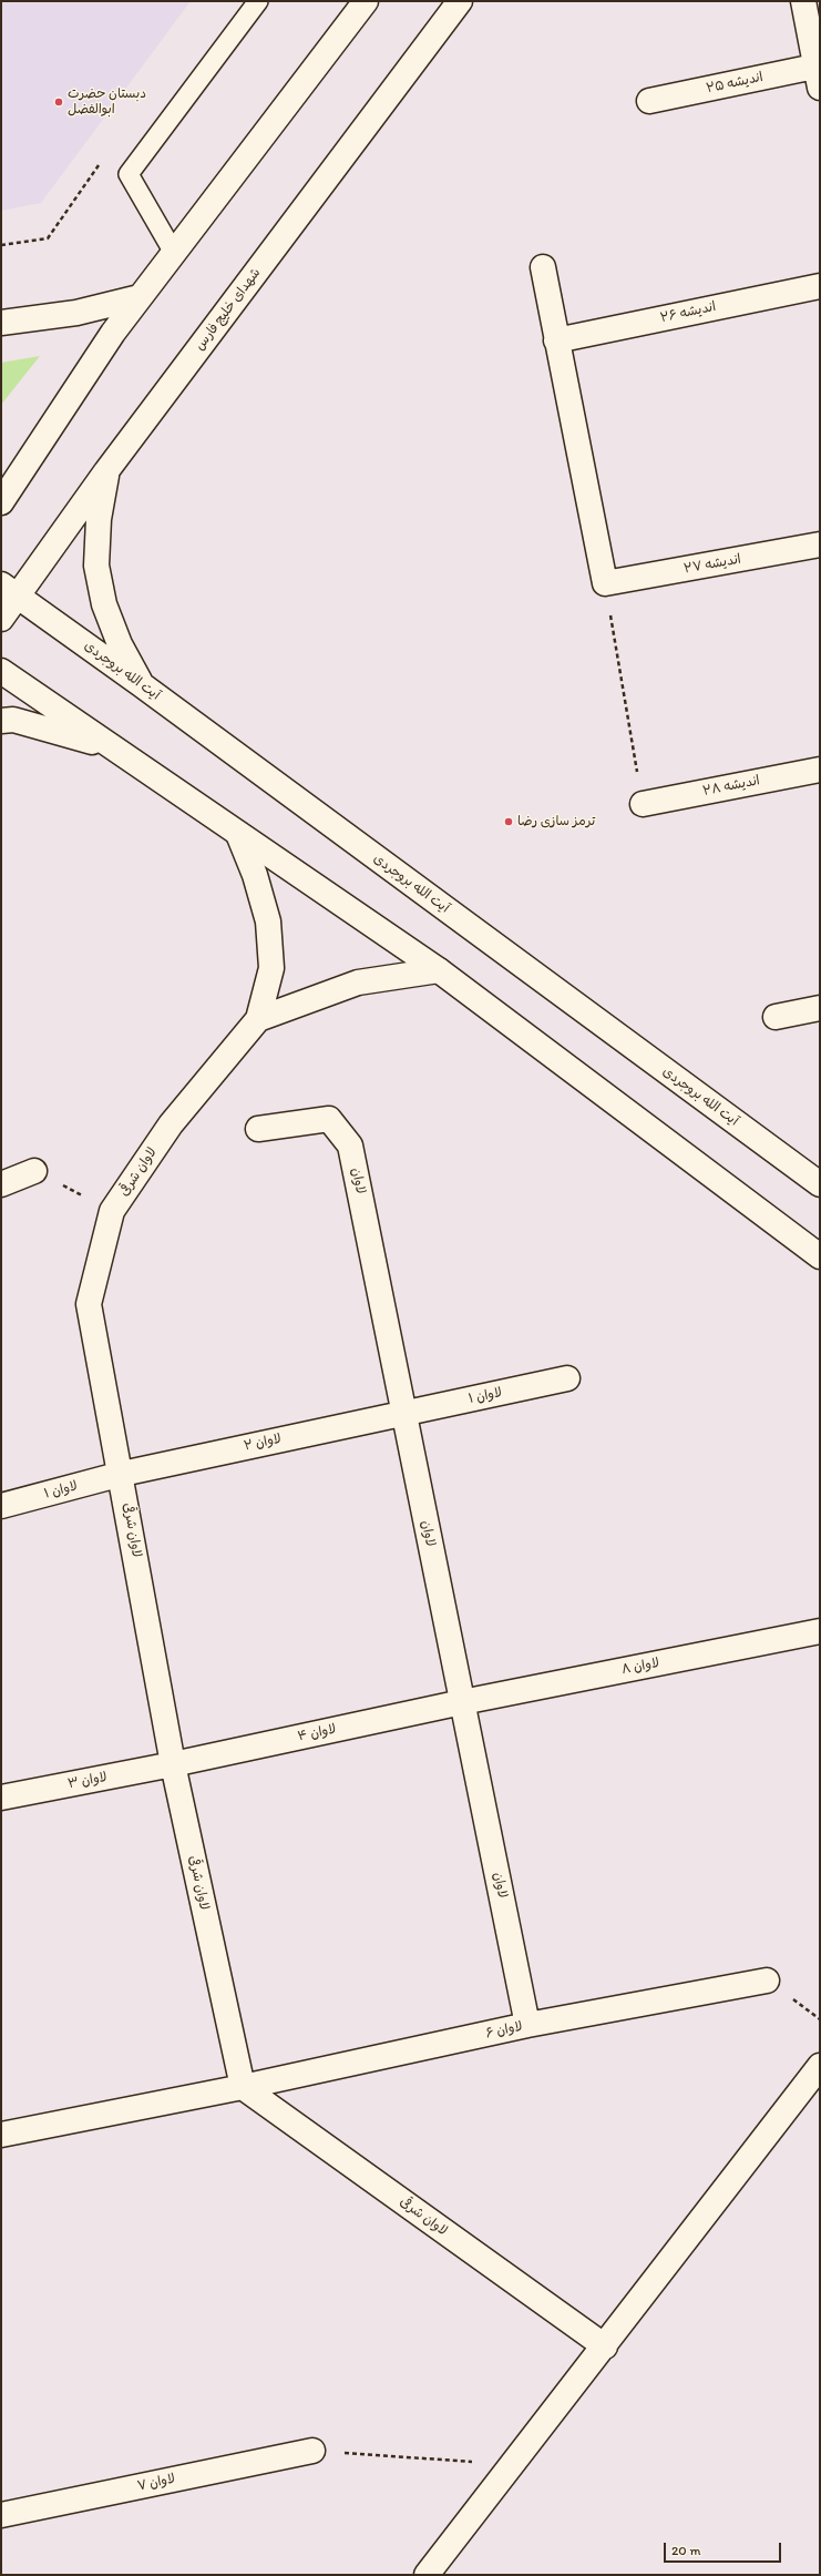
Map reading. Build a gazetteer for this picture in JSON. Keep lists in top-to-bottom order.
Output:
{
  "streets": {
    "street": [
      "اندیشه ۲۵",
      "شهدای خلیج فارس",
      "اندیشه ۲۶",
      "اندیشه ۲۷",
      "آیت الله بروجردی",
      "اندیشه ۲۸",
      "لاوان شرقی",
      "لاوان",
      "لاوان ۱",
      "لاوان ۲",
      "لاوان ۸",
      "لاوان ۴",
      "لاوان ۳",
      "لاوان ۶",
      "لاوان ۷"
    ]
  },
  "crossings": [
    ["شهدای خلیج فارس", "آیت الله بروجردی"],
    ["لاوان شرقی", "لاوان ۱"],
    ["لاوان شرقی", "لاوان ۲"],
    ["لاوان شرقی", "لاوان ۴"],
    ["لاوان شرقی", "لاوان ۳"],
    ["لاوان شرقی", "لاوان ۶"],
    ["لاوان", "لاوان ۱"],
    ["لاوان", "لاوان ۲"],
    ["لاوان", "لاوان ۸"],
    ["لاوان", "لاوان ۴"],
    ["لاوان", "لاوان ۶"],
    ["لاوان ۱", "لاوان ۲"],
    ["لاوان ۸", "لاوان ۴"],
    ["لاوان ۴", "لاوان ۳"]
  ],
  "places": ["دبستان حضرت ابوالفضل", "ترمز سازی رضا"],
  "scale_bar": "20 m"
}
